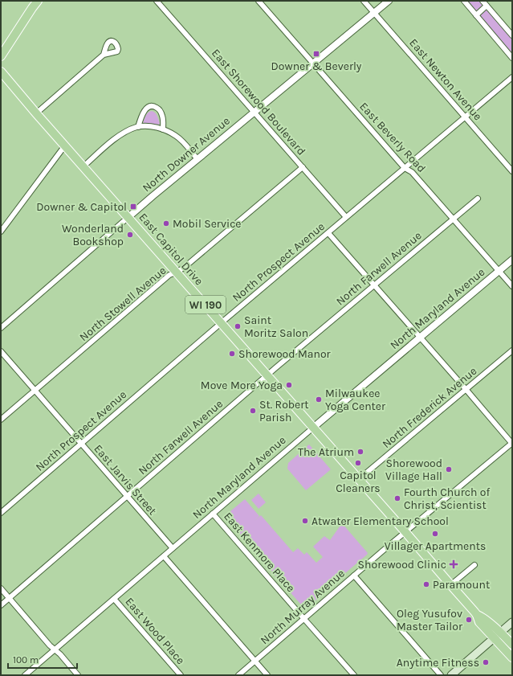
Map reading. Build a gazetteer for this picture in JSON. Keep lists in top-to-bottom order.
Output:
{
  "streets": {
    "main road": ["East Capitol Drive", "WI 190"],
    "street": [
      "East Newton Avenue",
      "East Shorewood Boulevard",
      "East Beverly Road",
      "North Downer Avenue",
      "North Prospect Avenue",
      "North Farwell Avenue",
      "North Stowell Avenue",
      "North Maryland Avenue",
      "North Frederick Avenue",
      "East Jarvis Street",
      "East Kenmore Place",
      "North Murray Avenue",
      "East Wood Place"
    ]
  },
  "crossings": [
    ["East Newton Avenue", "North Downer Avenue"],
    ["East Newton Avenue", "North Prospect Avenue"],
    ["East Shorewood Boulevard", "North Downer Avenue"],
    ["East Shorewood Boulevard", "North Prospect Avenue"],
    ["East Shorewood Boulevard", "North Stowell Avenue"],
    ["East Beverly Road", "North Downer Avenue"],
    ["East Beverly Road", "North Prospect Avenue"],
    ["East Beverly Road", "North Farwell Avenue"],
    ["East Beverly Road", "North Maryland Avenue"],
    ["North Downer Avenue", "East Capitol Drive"],
    ["East Capitol Drive", "North Prospect Avenue"],
    ["East Capitol Drive", "North Farwell Avenue"],
    ["East Capitol Drive", "North Stowell Avenue"],
    ["East Capitol Drive", "North Maryland Avenue"],
    ["East Capitol Drive", "North Frederick Avenue"],
    ["East Capitol Drive", "North Murray Avenue"],
    ["North Prospect Avenue", "East Jarvis Street"],
    ["North Farwell Avenue", "East Jarvis Street"],
    ["North Stowell Avenue", "East Jarvis Street"],
    ["North Maryland Avenue", "East Jarvis Street"],
    ["North Maryland Avenue", "East Kenmore Place"],
    ["North Maryland Avenue", "East Wood Place"],
    ["East Kenmore Place", "North Murray Avenue"]
  ],
  "places": {
    "transit": ["Downer & Beverly", "Downer & Capitol"],
    "other": [
      "Mobil Service",
      "Wonderland Bookshop",
      "Saint Moritz Salon",
      "Shorewood Manor",
      "Move More Yoga",
      "Milwaukee Yoga Center",
      "St. Robert Parish",
      "The Atrium",
      "Capitol Cleaners",
      "Shorewood Village Hall",
      "Fourth Church of Christ, Scientist",
      "Atwater Elementary School",
      "Villager Apartments",
      "Paramount",
      "Oleg Yusufov Master Tailor",
      "Anytime Fitness"
    ],
    "health": ["Shorewood Clinic"]
  },
  "scale_bar": "100 m"
}
